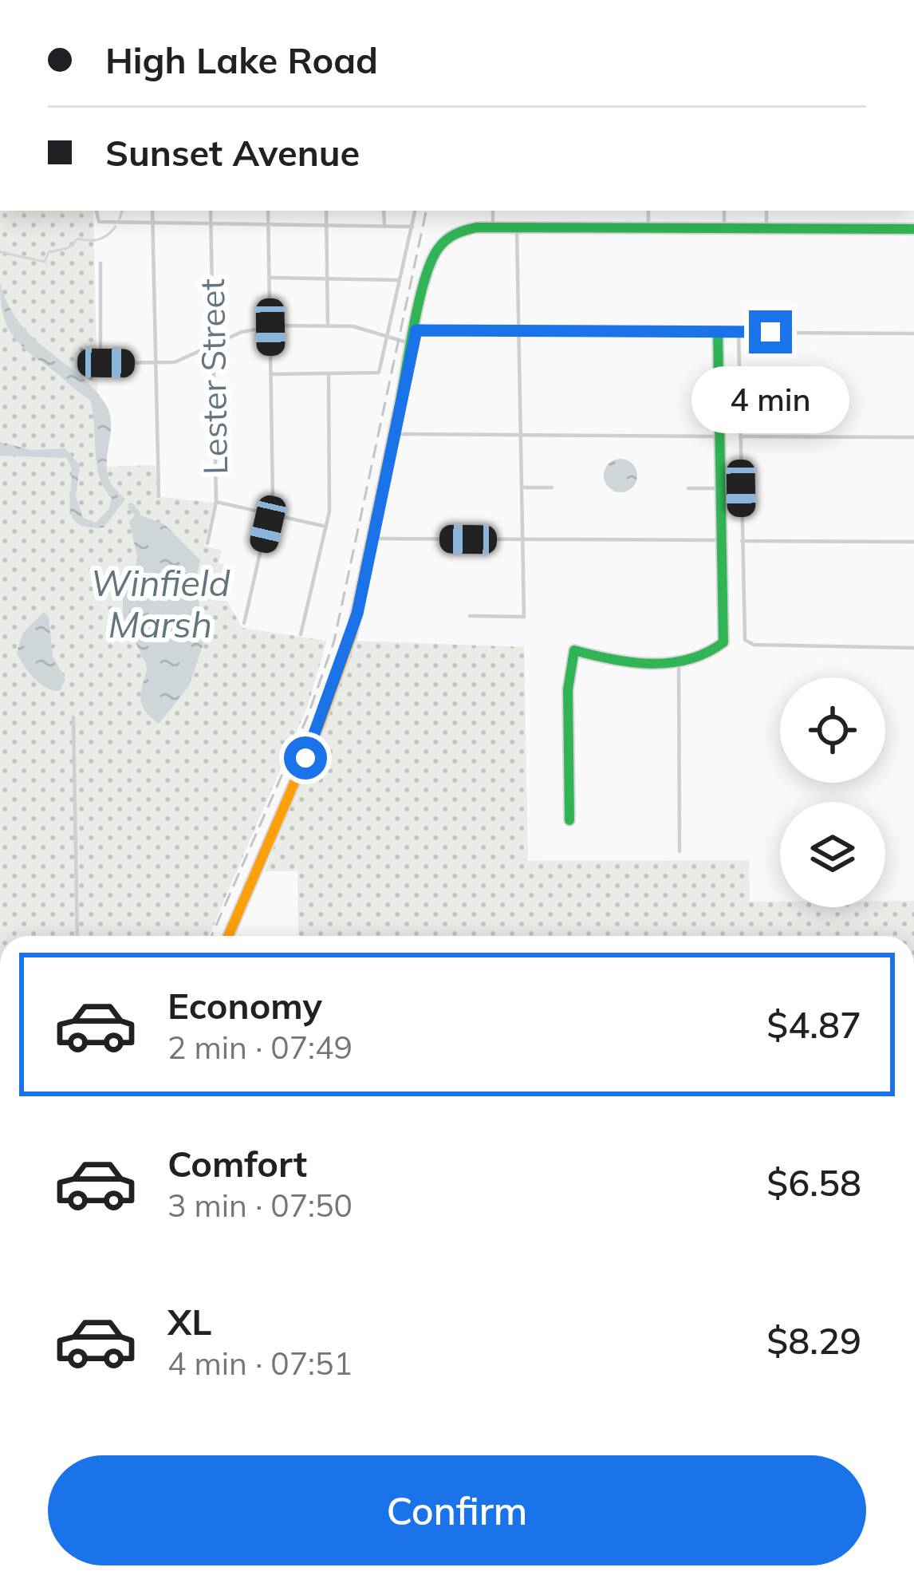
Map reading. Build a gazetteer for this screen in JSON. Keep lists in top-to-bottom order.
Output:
{
  "streets": {
    "street": ["Lester Street"]
  },
  "water": ["Winfield Marsh"],
  "page": {
    "banner": ["High Lake Road", "Sunset Avenue"],
    "bubble": "4 min",
    "list": [
      {
        "name": "Economy",
        "note": "2 min · 07:49",
        "value": "$4.87"
      },
      {
        "name": "Comfort",
        "note": "3 min · 07:50",
        "value": "$6.58"
      },
      {
        "name": "XL",
        "note": "4 min · 07:51",
        "value": "$8.29"
      }
    ],
    "buttons": "Confirm"
  }
}
